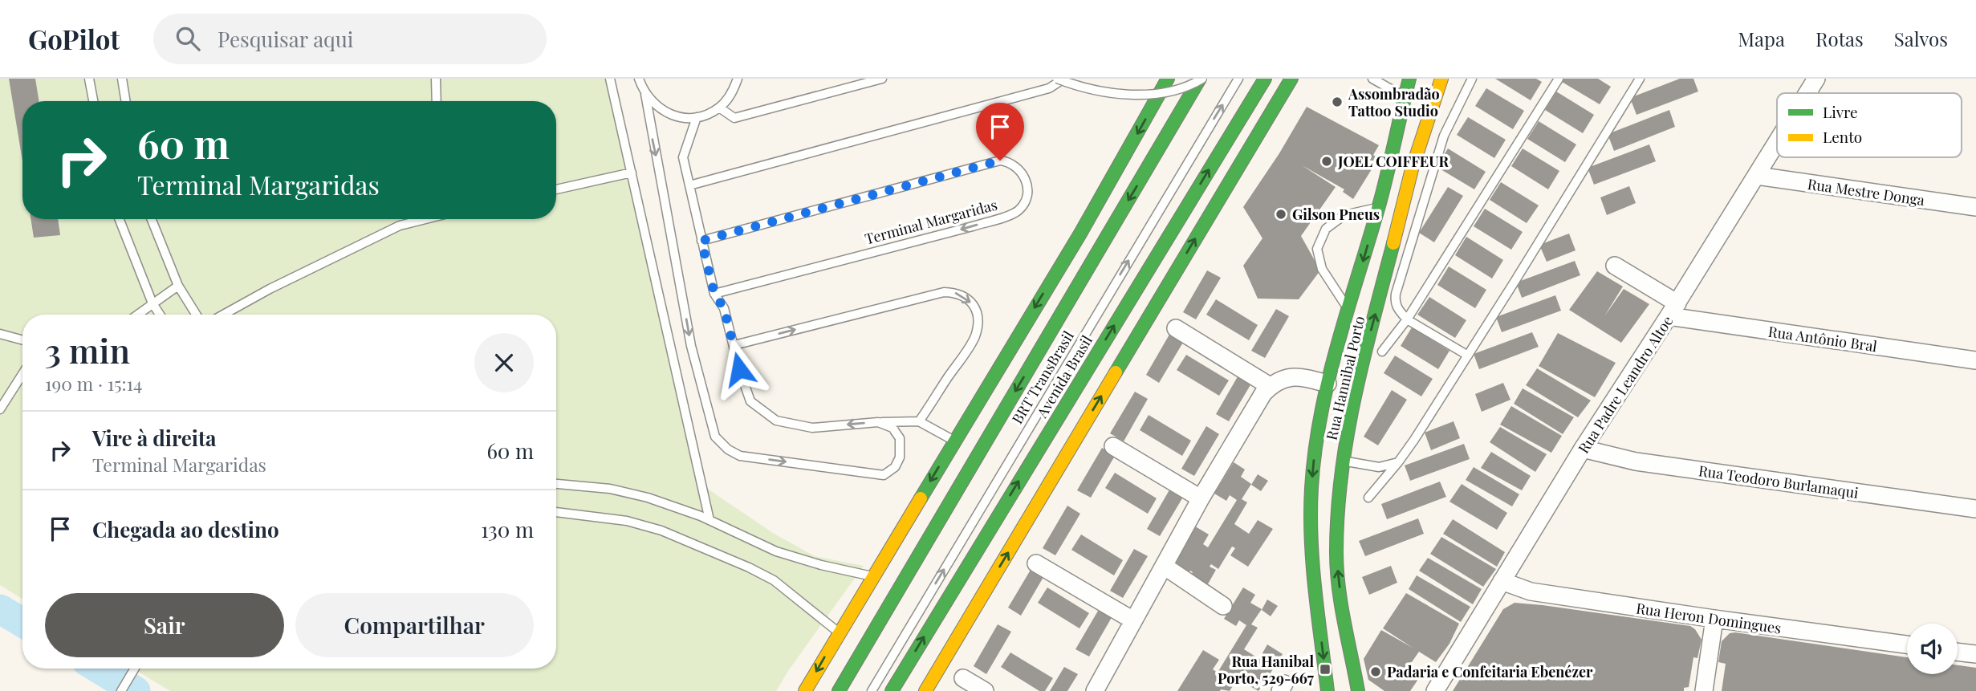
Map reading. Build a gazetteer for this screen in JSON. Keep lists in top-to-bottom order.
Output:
{
  "streets": {
    "main road": ["Avenida Brasil", "Rua Hannibal Porto"],
    "street": [
      "Rua Mestre Donga",
      "Rua Antônio Bral",
      "Rua Padre Leandro Altoe",
      "Rua Teodoro Burlamaqui",
      "Rua Heron Domingues"
    ],
    "lane": ["Terminal Margaridas", "BRT TransBrasil"]
  },
  "crossings": [
    ["Rua Mestre Donga", "Rua Padre Leandro Altoe"],
    ["Rua Antônio Bral", "Rua Padre Leandro Altoe"],
    ["Rua Padre Leandro Altoe", "Rua Teodoro Burlamaqui"],
    ["Rua Padre Leandro Altoe", "Rua Heron Domingues"]
  ],
  "one_way": ["BRT TransBrasil"],
  "places": {
    "other": [
      "Assombradão Tattoo Studio",
      "JOEL COIFFEUR",
      "Gilson Pneus",
      "Padaria e Confeitaria Ebenézer"
    ],
    "transit": ["Rua Hanibal Porto, 529-667"]
  },
  "legend": ["Livre", "Lento"],
  "page": {
    "header": "GoPilot",
    "search": "Pesquisar aqui",
    "nav": ["Mapa", "Rotas", "Salvos"],
    "turn": ["60 m", "Terminal Margaridas"],
    "heading": ["3 min", "190 m · 15:14"],
    "list": [
      {
        "name": "Vire à direita",
        "note": "Terminal Margaridas",
        "value": "60 m"
      },
      {
        "name": "Chegada ao destino",
        "value": "130 m"
      }
    ],
    "buttons": ["Sair", "Compartilhar"]
  }
}
